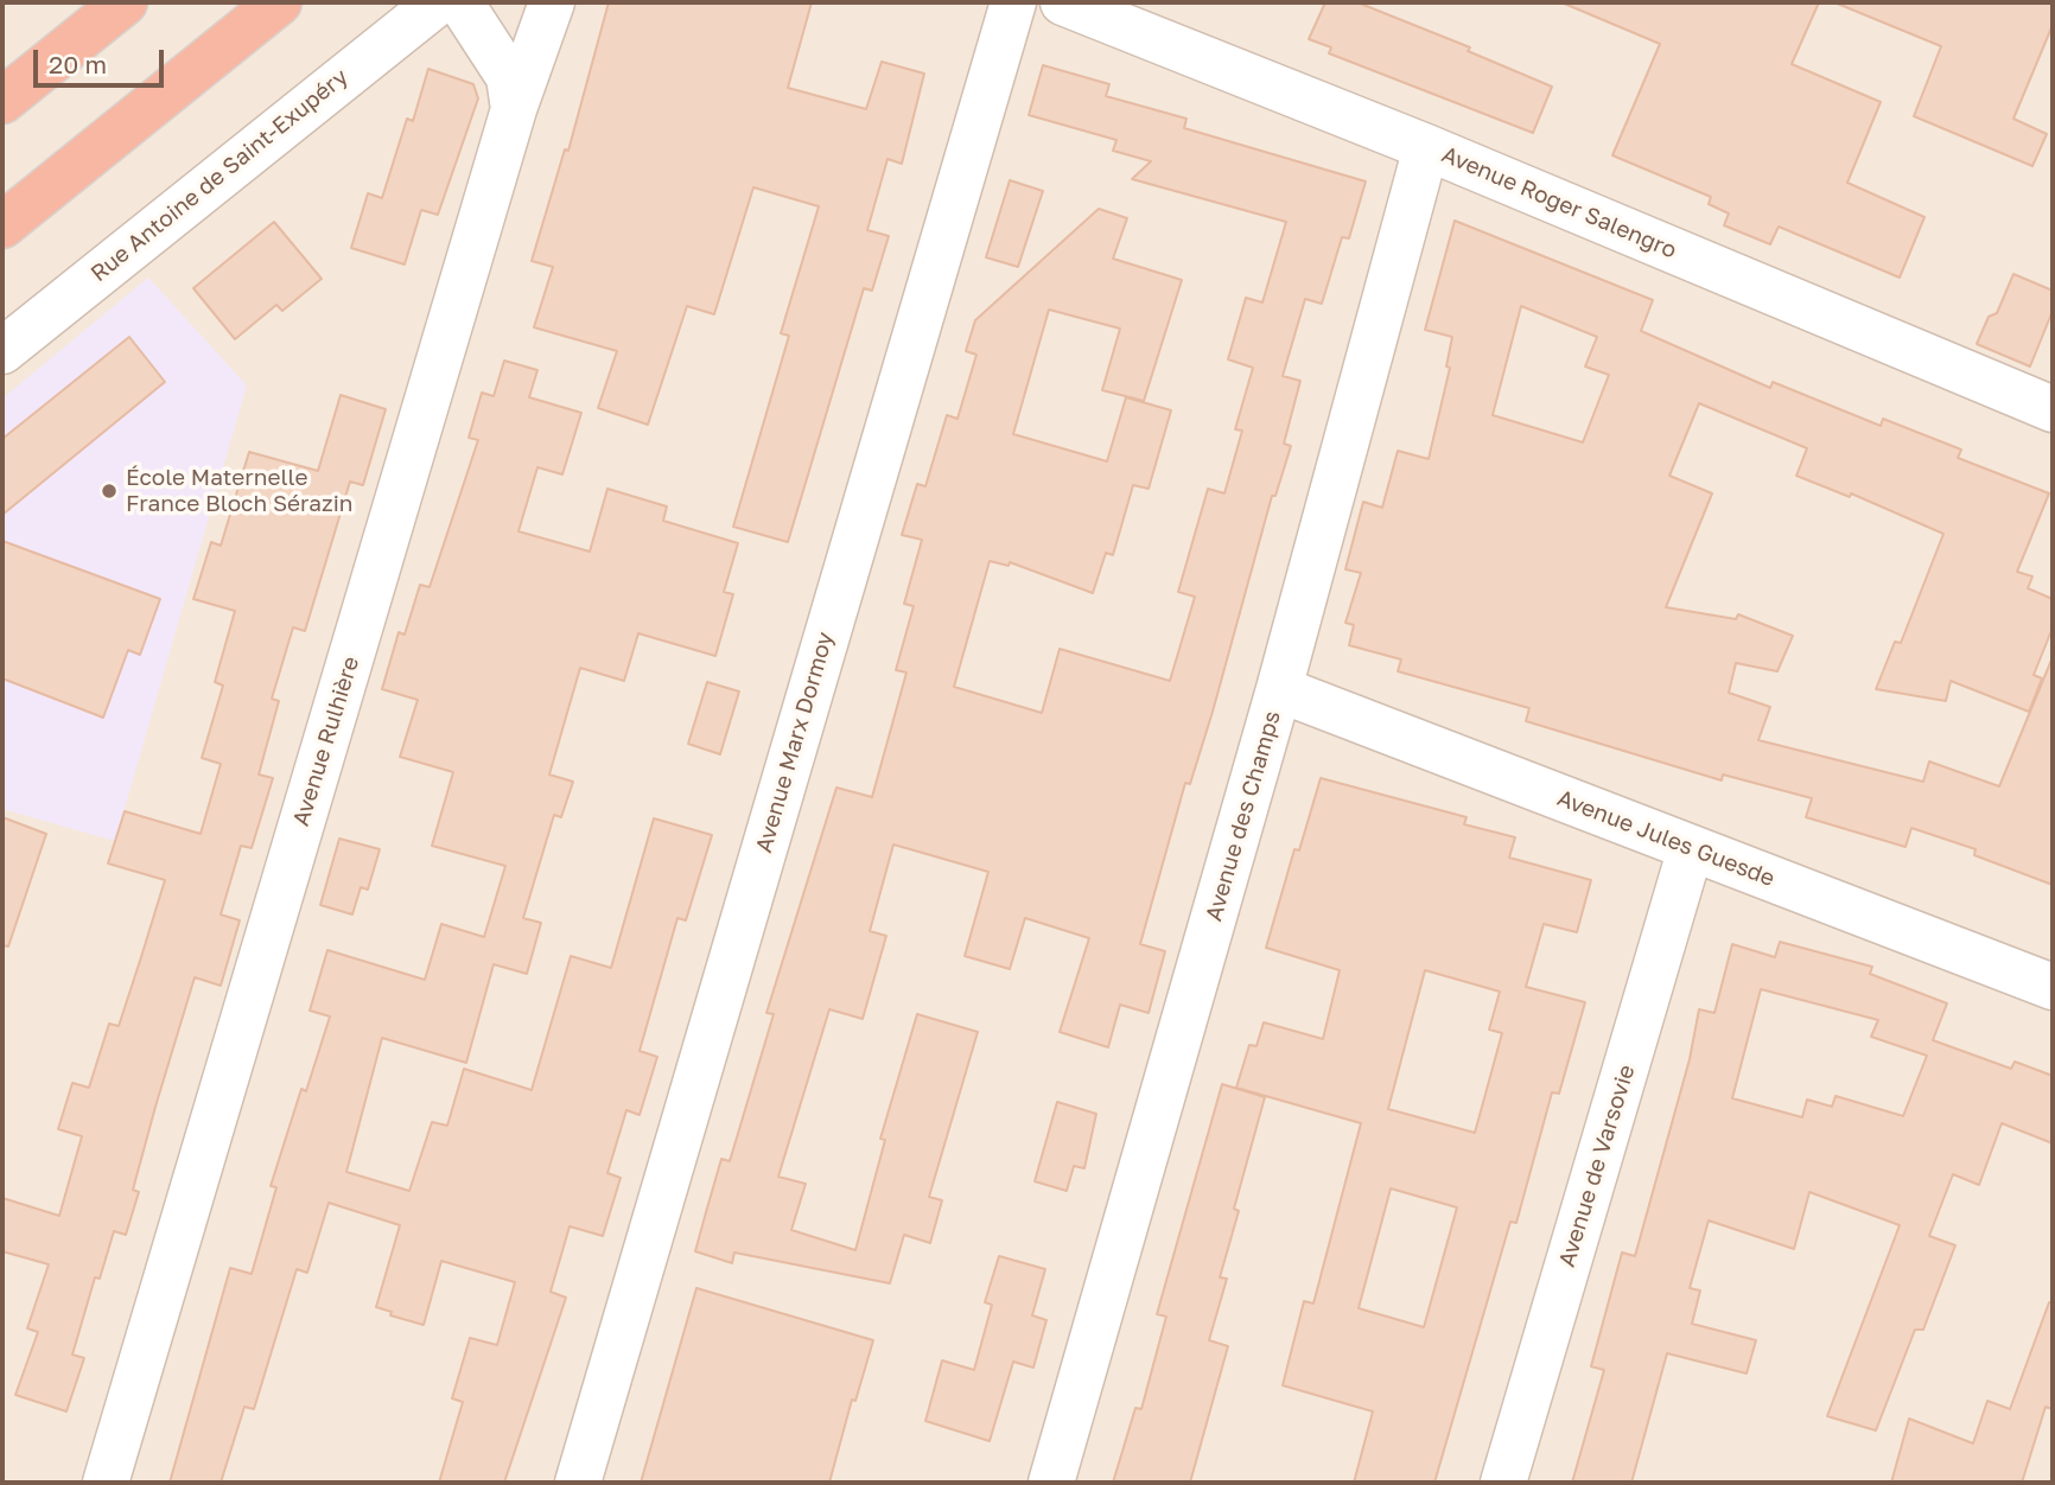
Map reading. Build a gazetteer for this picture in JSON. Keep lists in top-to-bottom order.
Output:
{
  "streets": {
    "street": [
      "Rue Antoine de Saint-Exupéry",
      "Avenue Roger Salengro",
      "Avenue Rulhière",
      "Avenue Marx Dormoy",
      "Avenue des Champs",
      "Avenue Jules Guesde",
      "Avenue de Varsovie"
    ]
  },
  "crossings": [
    ["Avenue Roger Salengro", "Avenue des Champs"],
    ["Avenue des Champs", "Avenue Jules Guesde"],
    ["Avenue Jules Guesde", "Avenue de Varsovie"]
  ],
  "places": ["École Maternelle France Bloch Sérazin"],
  "scale_bar": "20 m"
}
